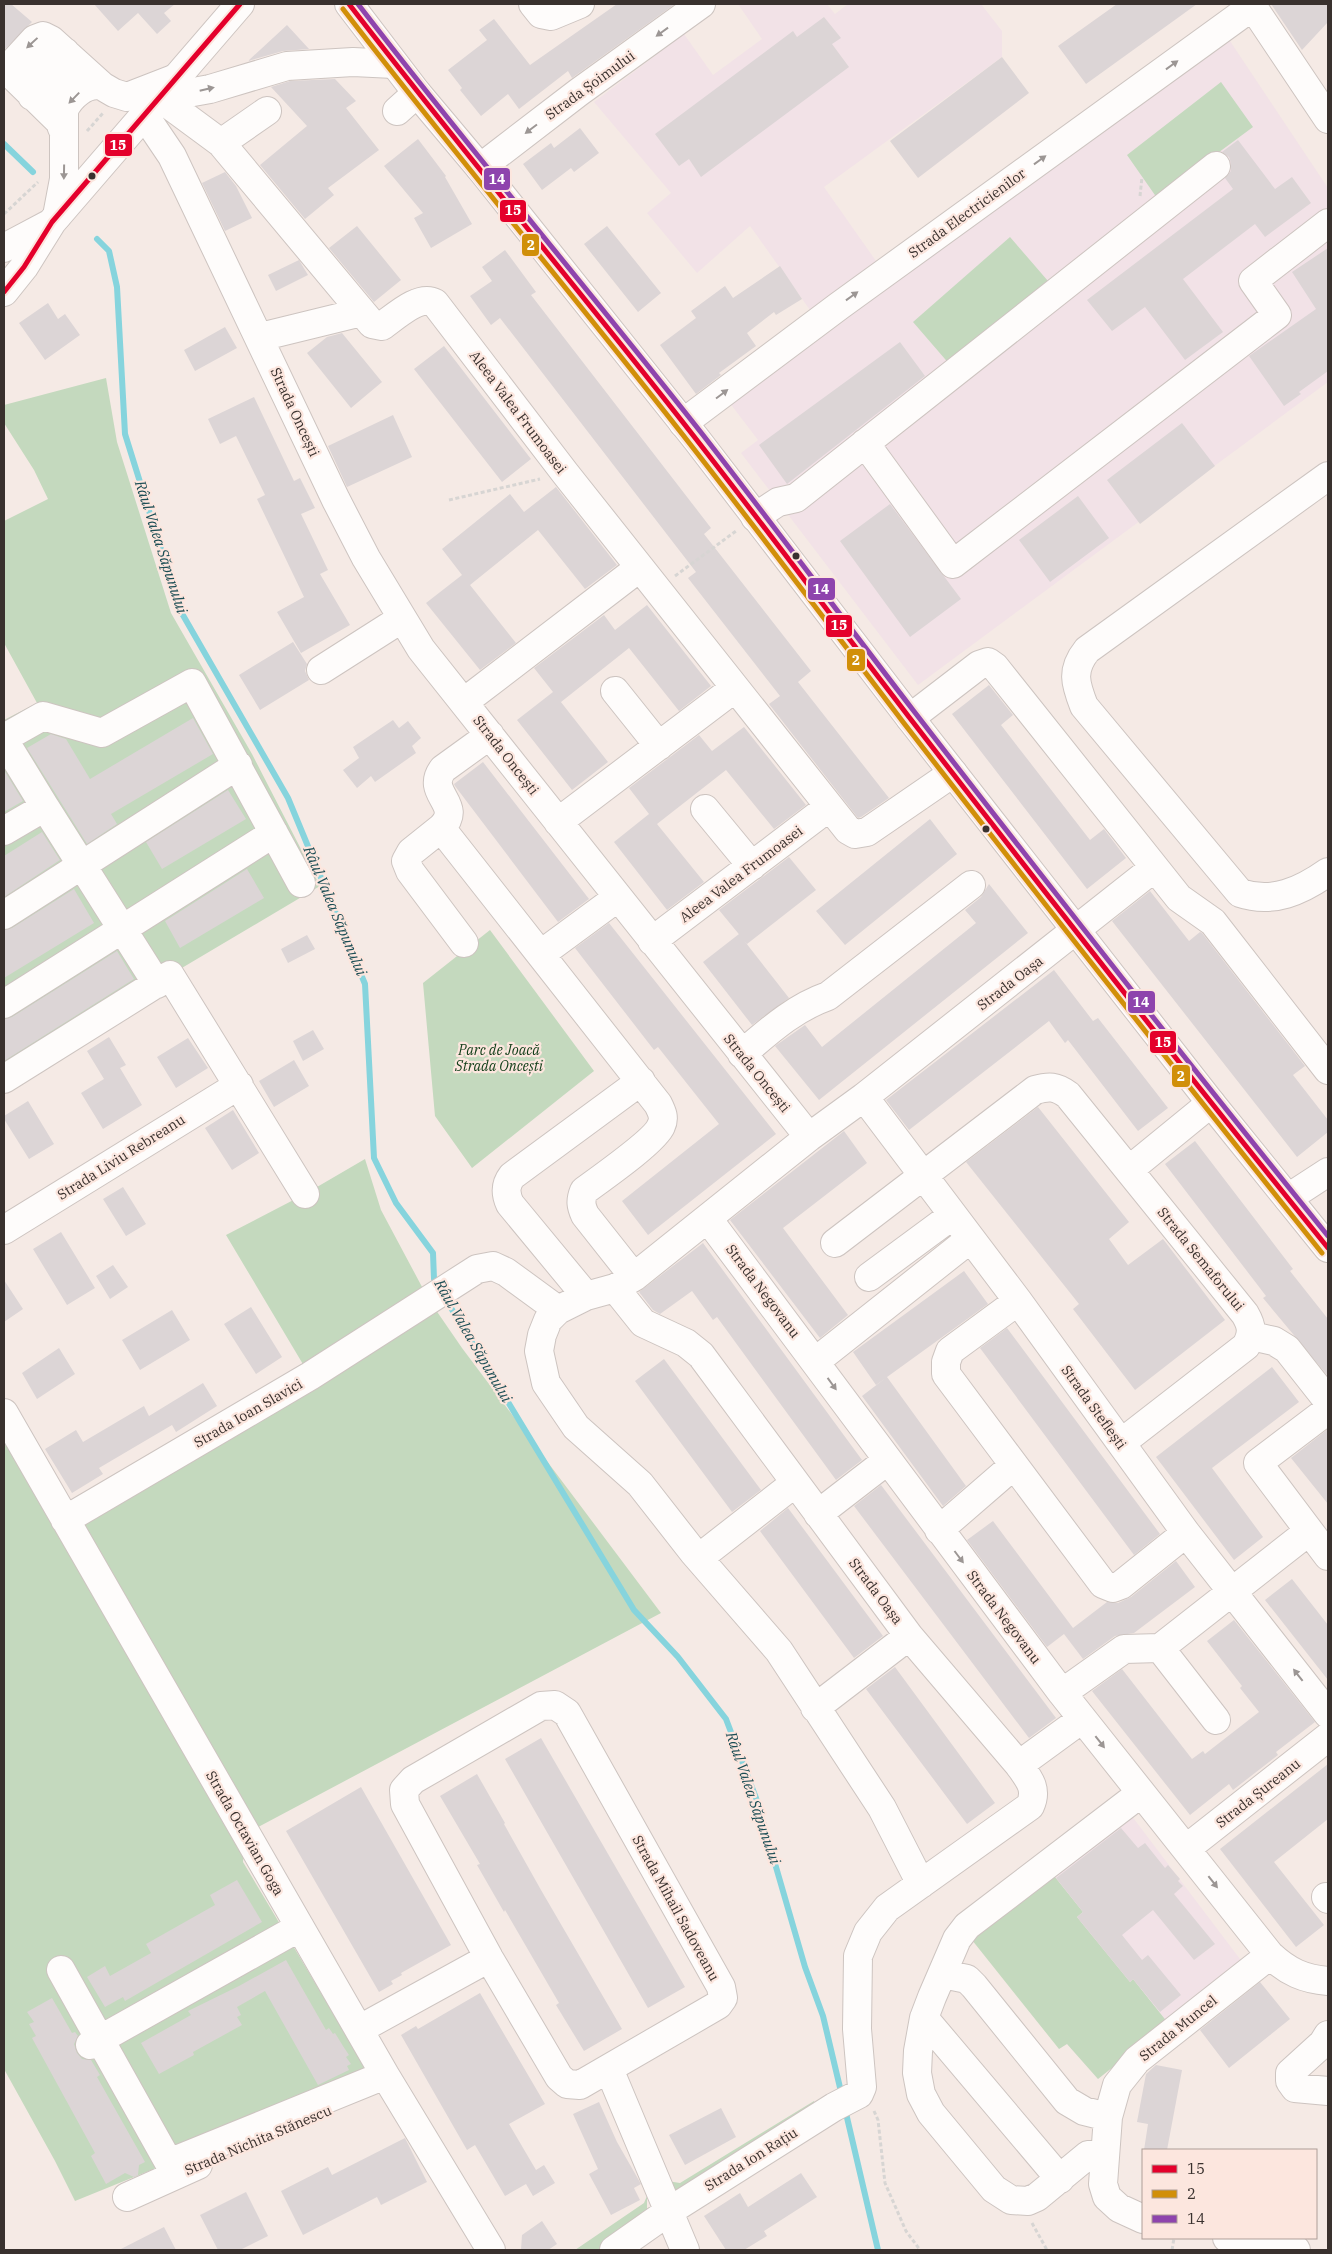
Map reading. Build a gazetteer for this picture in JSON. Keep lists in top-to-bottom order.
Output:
{
  "streets": {
    "street": [
      "Strada Șoimului",
      "Strada Electricienilor",
      "Strada Oncești",
      "Aleea Valea Frumoasei",
      "Strada Oașa",
      "Strada Liviu Rebreanu",
      "Strada Semaforului",
      "Strada Negovanu",
      "Strada Steflești",
      "Strada Ioan Slavici",
      "Strada Șureanu",
      "Strada Octavian Goga",
      "Strada Mihail Sadoveanu",
      "Strada Muncel",
      "Strada Nichita Stănescu",
      "Strada Ion Rațiu"
    ]
  },
  "crossings": [
    ["Strada Oncești", "Aleea Valea Frumoasei"],
    ["Strada Oncești", "Strada Oașa"],
    ["Strada Oașa", "Strada Negovanu"],
    ["Strada Oașa", "Strada Steflești"],
    ["Strada Oașa", "Strada Ion Rațiu"],
    ["Strada Semaforului", "Strada Steflești"],
    ["Strada Negovanu", "Strada Șureanu"],
    ["Strada Negovanu", "Strada Muncel"],
    ["Strada Ioan Slavici", "Strada Octavian Goga"],
    ["Strada Octavian Goga", "Strada Nichita Stănescu"]
  ],
  "one_way": ["Strada Șoimului"],
  "water": ["Râul Valea Săpunului"],
  "parks": ["Parc de Joacă Strada Oncești"],
  "lines": ["transit line 15", "transit line 14", "transit line 2"],
  "legend": ["15", "2", "14"]
}
